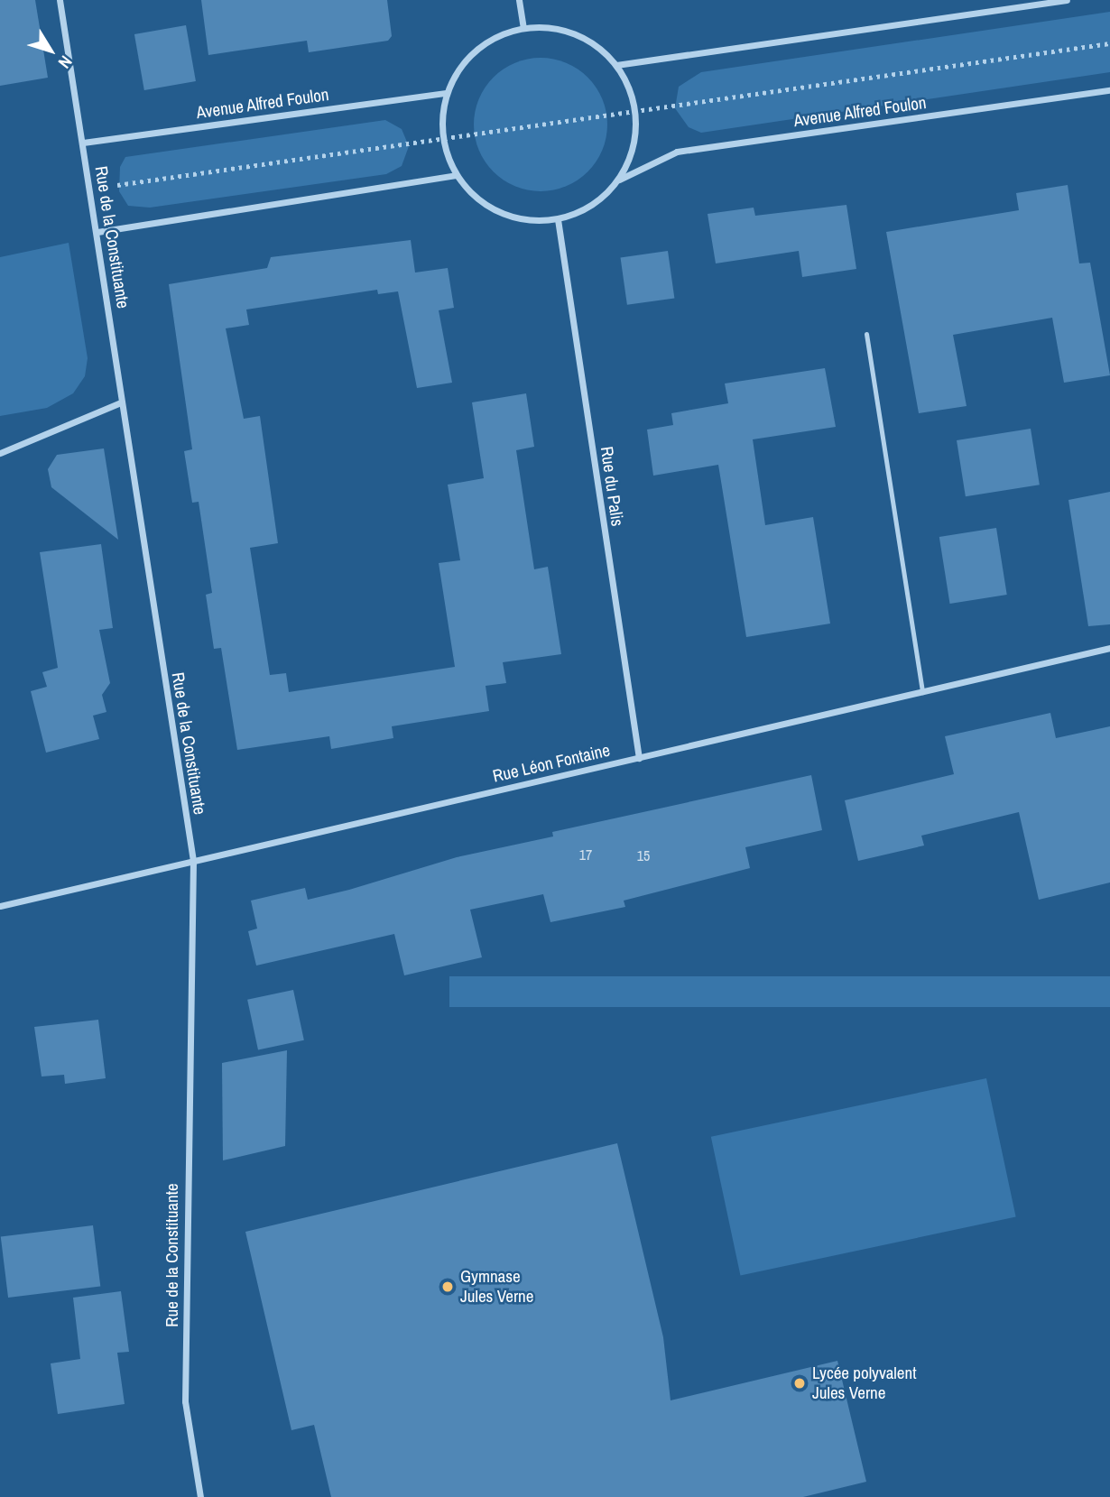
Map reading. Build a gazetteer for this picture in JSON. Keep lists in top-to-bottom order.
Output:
{
  "streets": {
    "street": [
      "Avenue Alfred Foulon",
      "Rue de la Constituante",
      "Rue du Palis",
      "Rue Léon Fontaine"
    ]
  },
  "crossings": [
    ["Avenue Alfred Foulon", "Rue de la Constituante"],
    ["Avenue Alfred Foulon", "Rue du Palis"],
    ["Rue de la Constituante", "Rue Léon Fontaine"],
    ["Rue du Palis", "Rue Léon Fontaine"]
  ],
  "places": ["Gymnase Jules Verne", "Lycée polyvalent Jules Verne"],
  "house_numbers": ["17", "15"],
  "north": "bottom right"
}
